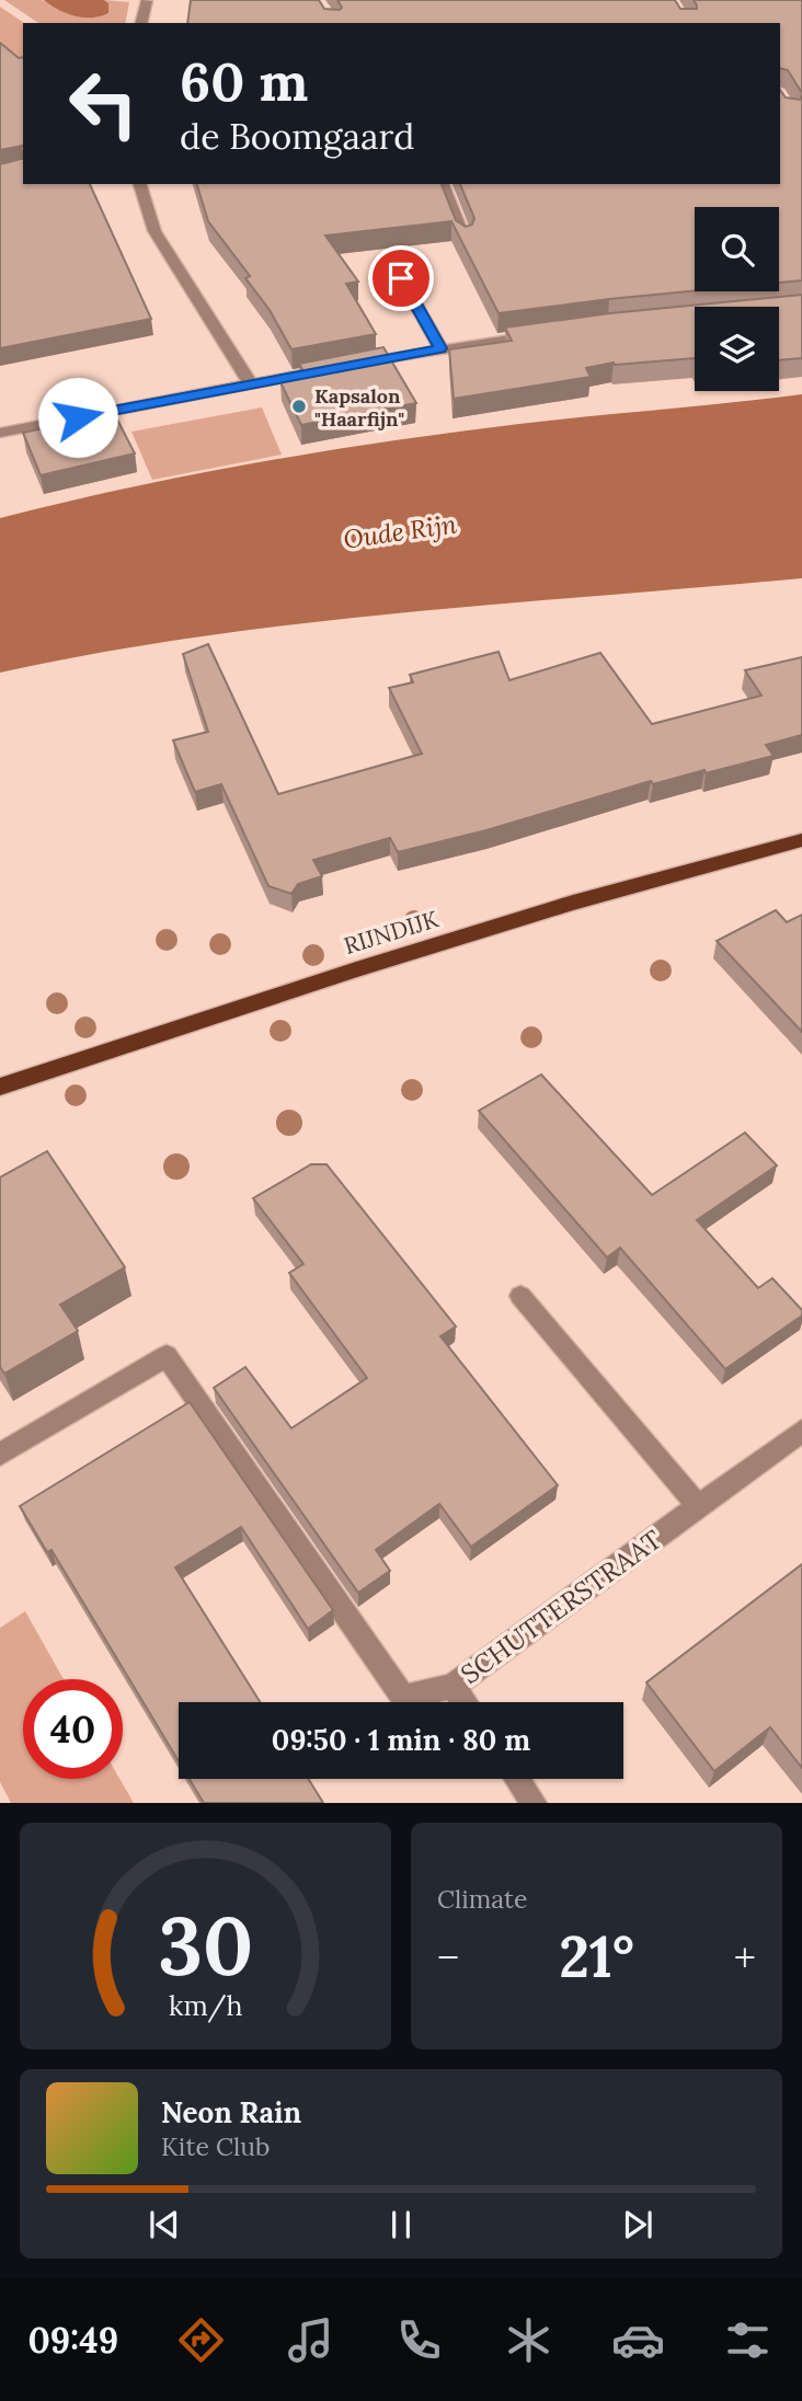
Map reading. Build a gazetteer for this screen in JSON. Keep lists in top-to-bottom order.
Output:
{
  "streets": {
    "main road": ["RIJNDIJK"],
    "street": ["SCHUTTERSTRAAT"]
  },
  "water": ["Oude Rijn"],
  "places": ["Kapsalon \"Haarfijn\""],
  "page": {
    "turn": ["60 m", "de Boomgaard"],
    "limit": "40",
    "trip": "09:50 · 1 min · 80 m",
    "tile": "Climate",
    "heat": ["−", "21°", "+"],
    "song": ["Neon Rain", "Kite Club"],
    "tabs": "09:49",
    "gauge": ["30", "km/h"]
  }
}
